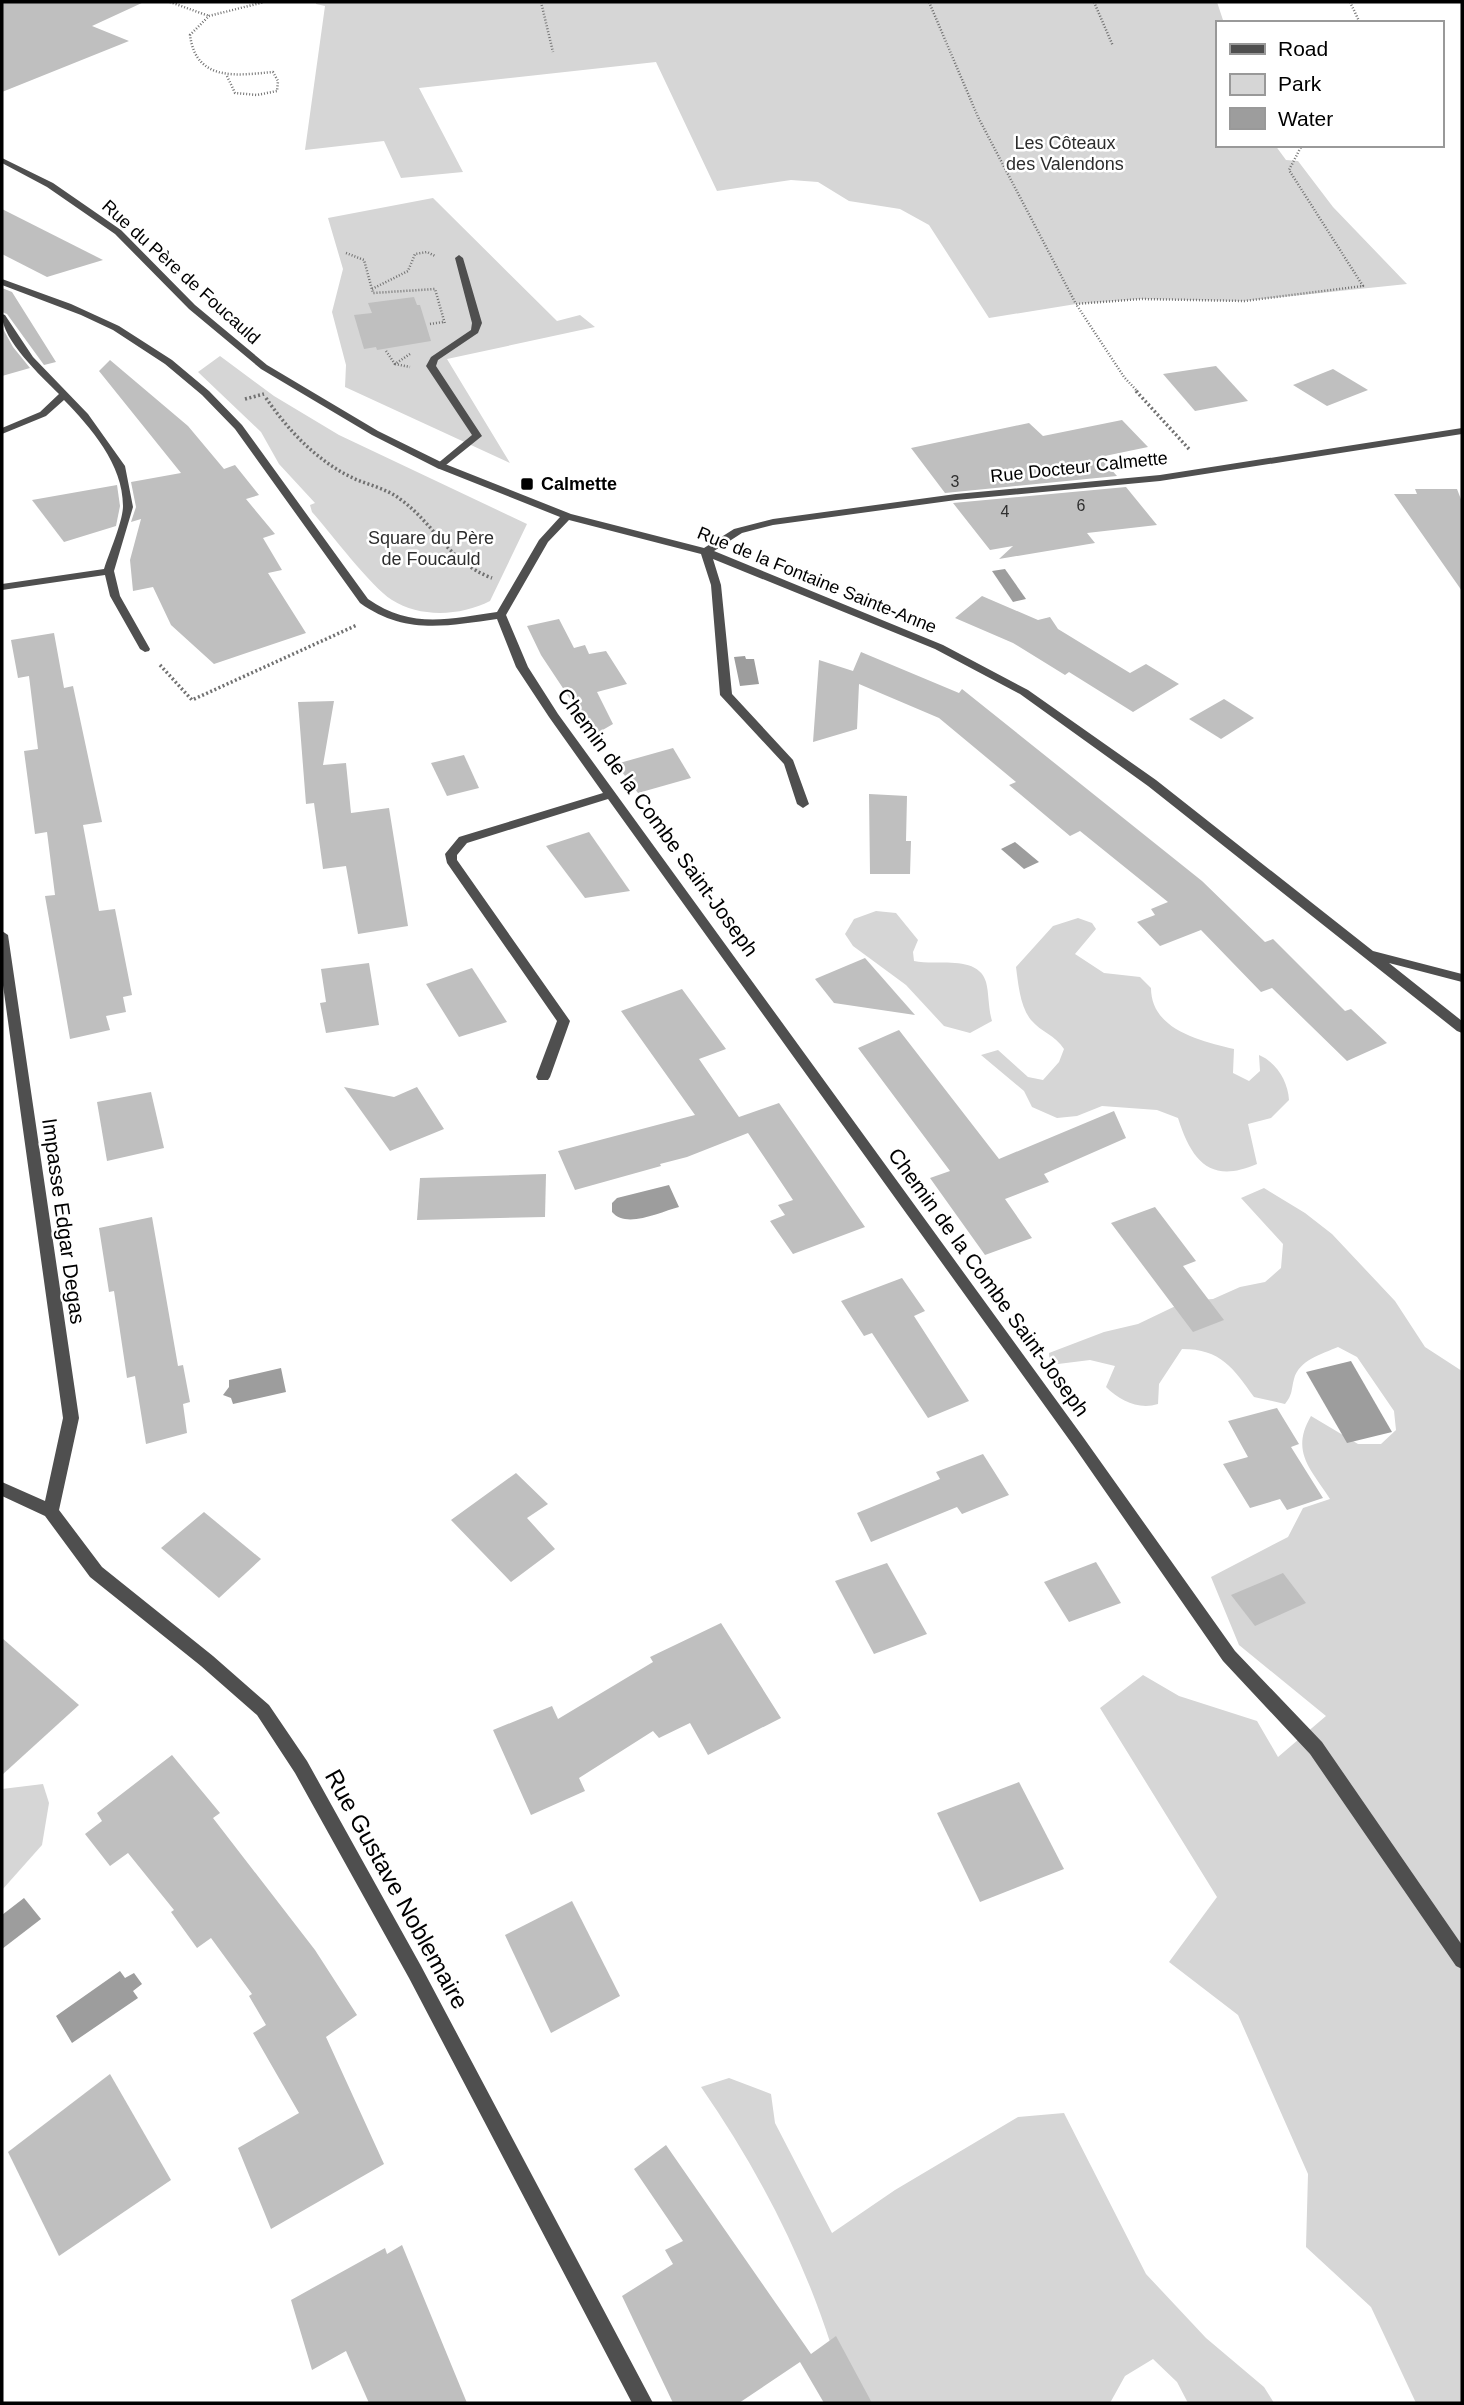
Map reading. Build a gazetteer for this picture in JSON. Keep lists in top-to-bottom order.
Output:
{
  "streets": {
    "street": [
      "Rue du Père de Foucauld",
      "Rue Docteur Calmette",
      "Rue de la Fontaine Sainte-Anne",
      "Chemin de la Combe Saint-Joseph",
      "Impasse Edgar Degas",
      "Rue Gustave Noblemaire"
    ]
  },
  "crossings": [
    ["Rue du Père de Foucauld", "Rue de la Fontaine Sainte-Anne"],
    ["Rue Docteur Calmette", "Rue de la Fontaine Sainte-Anne"],
    ["Impasse Edgar Degas", "Rue Gustave Noblemaire"]
  ],
  "parks": ["Les Côteaux des Valendons", "Square du Père de Foucauld"],
  "places": {
    "transit": ["Calmette"]
  },
  "house_numbers": ["3", "6", "4"],
  "legend": ["Road", "Park", "Water"]
}
